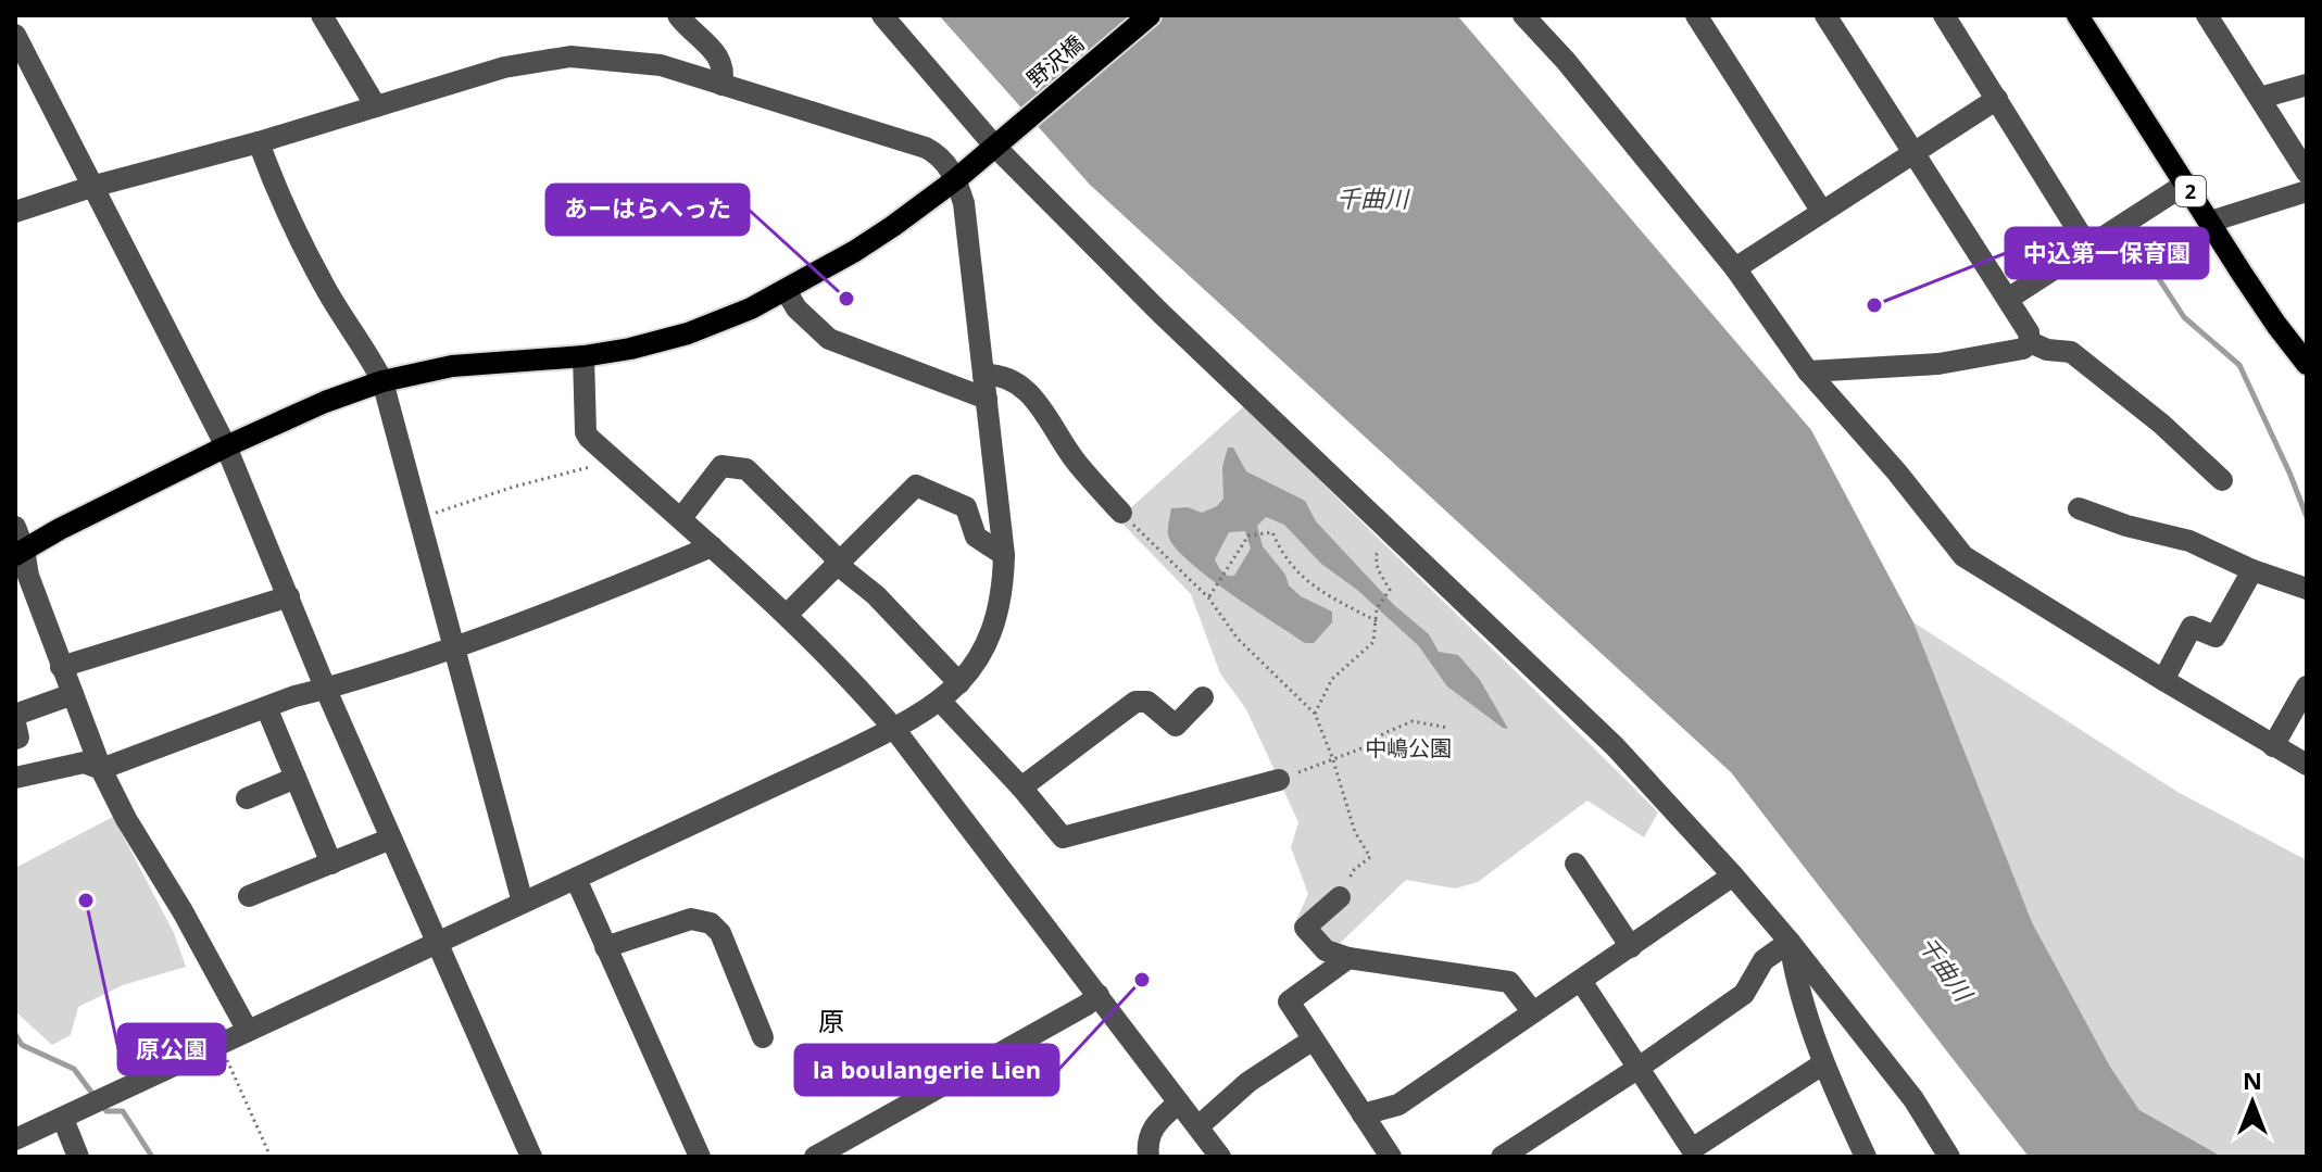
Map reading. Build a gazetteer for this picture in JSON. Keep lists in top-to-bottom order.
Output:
{
  "streets": {
    "main road": ["野沢橋", "2"]
  },
  "districts": ["原"],
  "water": ["千曲川"],
  "parks": ["中嶋公園"],
  "places": [
    "あーはらへった",
    "中込第一保育園",
    "原公園",
    "la boulangerie Lien"
  ],
  "north": "top"
}
